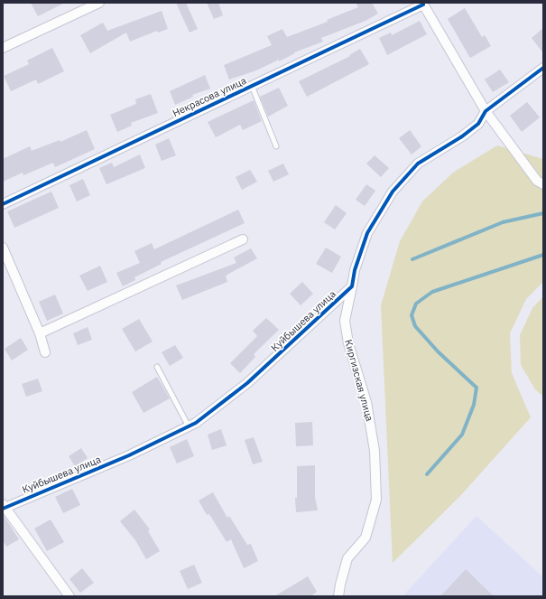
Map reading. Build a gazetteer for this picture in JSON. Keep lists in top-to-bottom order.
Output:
{
  "streets": {
    "street": ["Некрасова улица", "Куйбышева улица", "Киргизская улица"]
  },
  "crossings": [
    ["Куйбышева улица", "Киргизская улица"]
  ]
}
